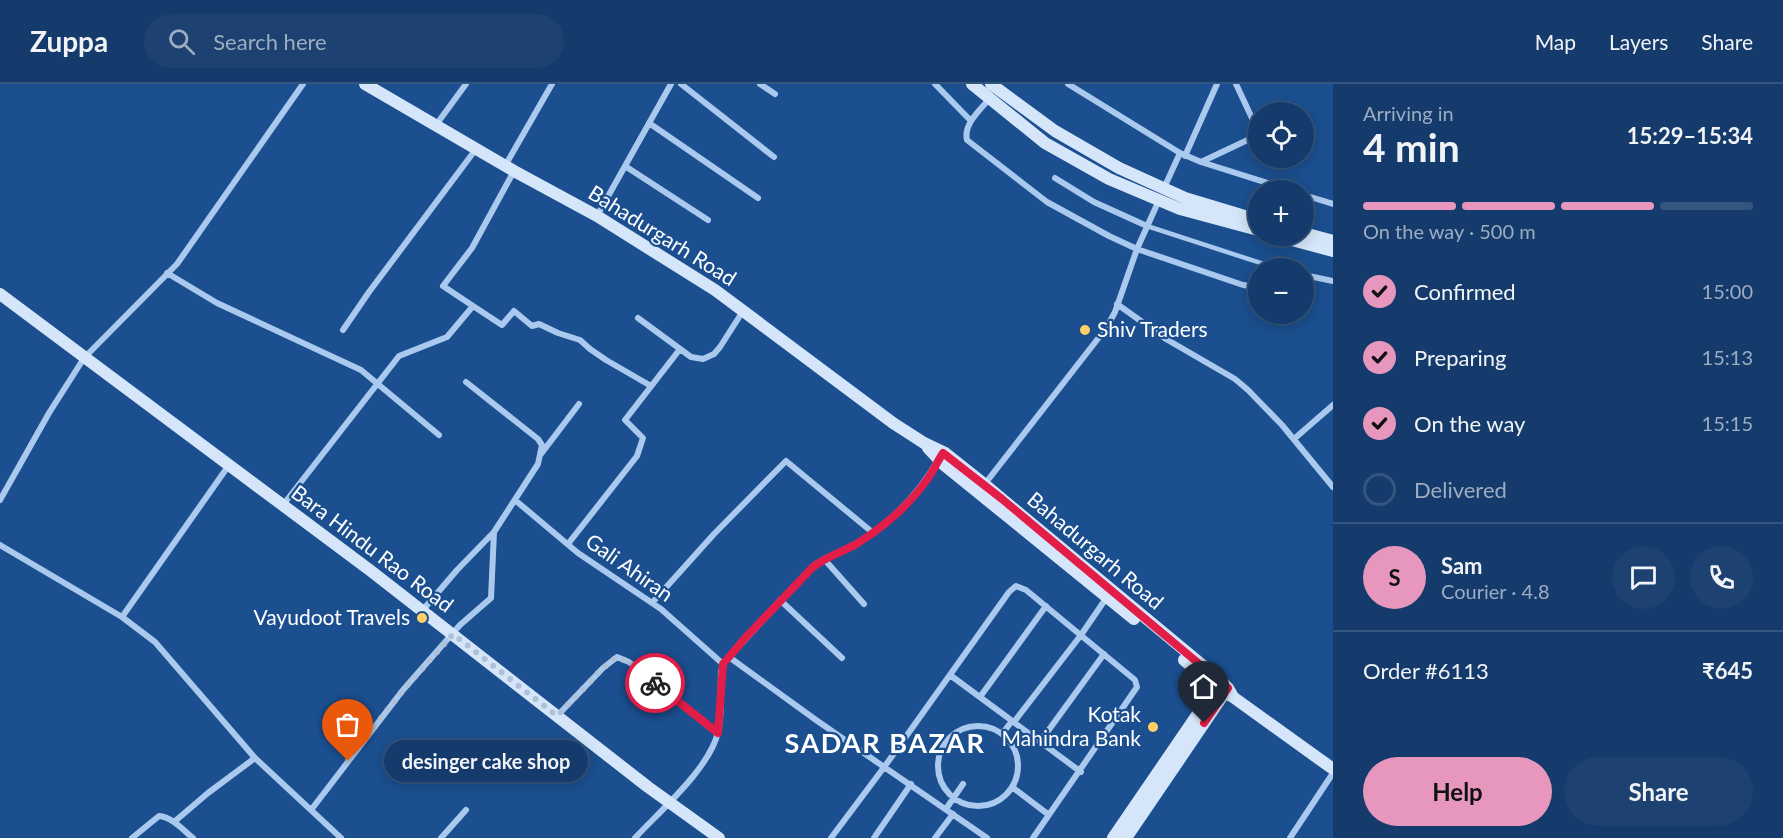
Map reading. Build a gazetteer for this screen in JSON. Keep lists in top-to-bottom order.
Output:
{
  "streets": {
    "street": ["Bahadurgarh Road", "Bara Hindu Rao Road", "Gali Ahiran"]
  },
  "districts": ["SADAR BAZAR"],
  "places": [
    "Shiv Traders",
    "Vayudoot Travels",
    "Kotak Mahindra Bank",
    "desinger cake shop"
  ],
  "page": {
    "header": "Zuppa",
    "search": "Search here",
    "nav": ["Map", "Layers", "Share"],
    "heading": ["4 min", "Arriving in", "15:29–15:34"],
    "panel": [
      "Sam",
      "Courier · 4.8",
      "Order #6113",
      "₹645"
    ],
    "map_buttons": ["+", "−"],
    "bar": "On the way · 500 m",
    "list": [
      ["Confirmed", "15:00"],
      ["Preparing", "15:13"],
      ["On the way", "15:15"],
      "Delivered"
    ],
    "round": "S",
    "bubble": "desinger cake shop",
    "buttons": ["Help", "Share"]
  }
}
